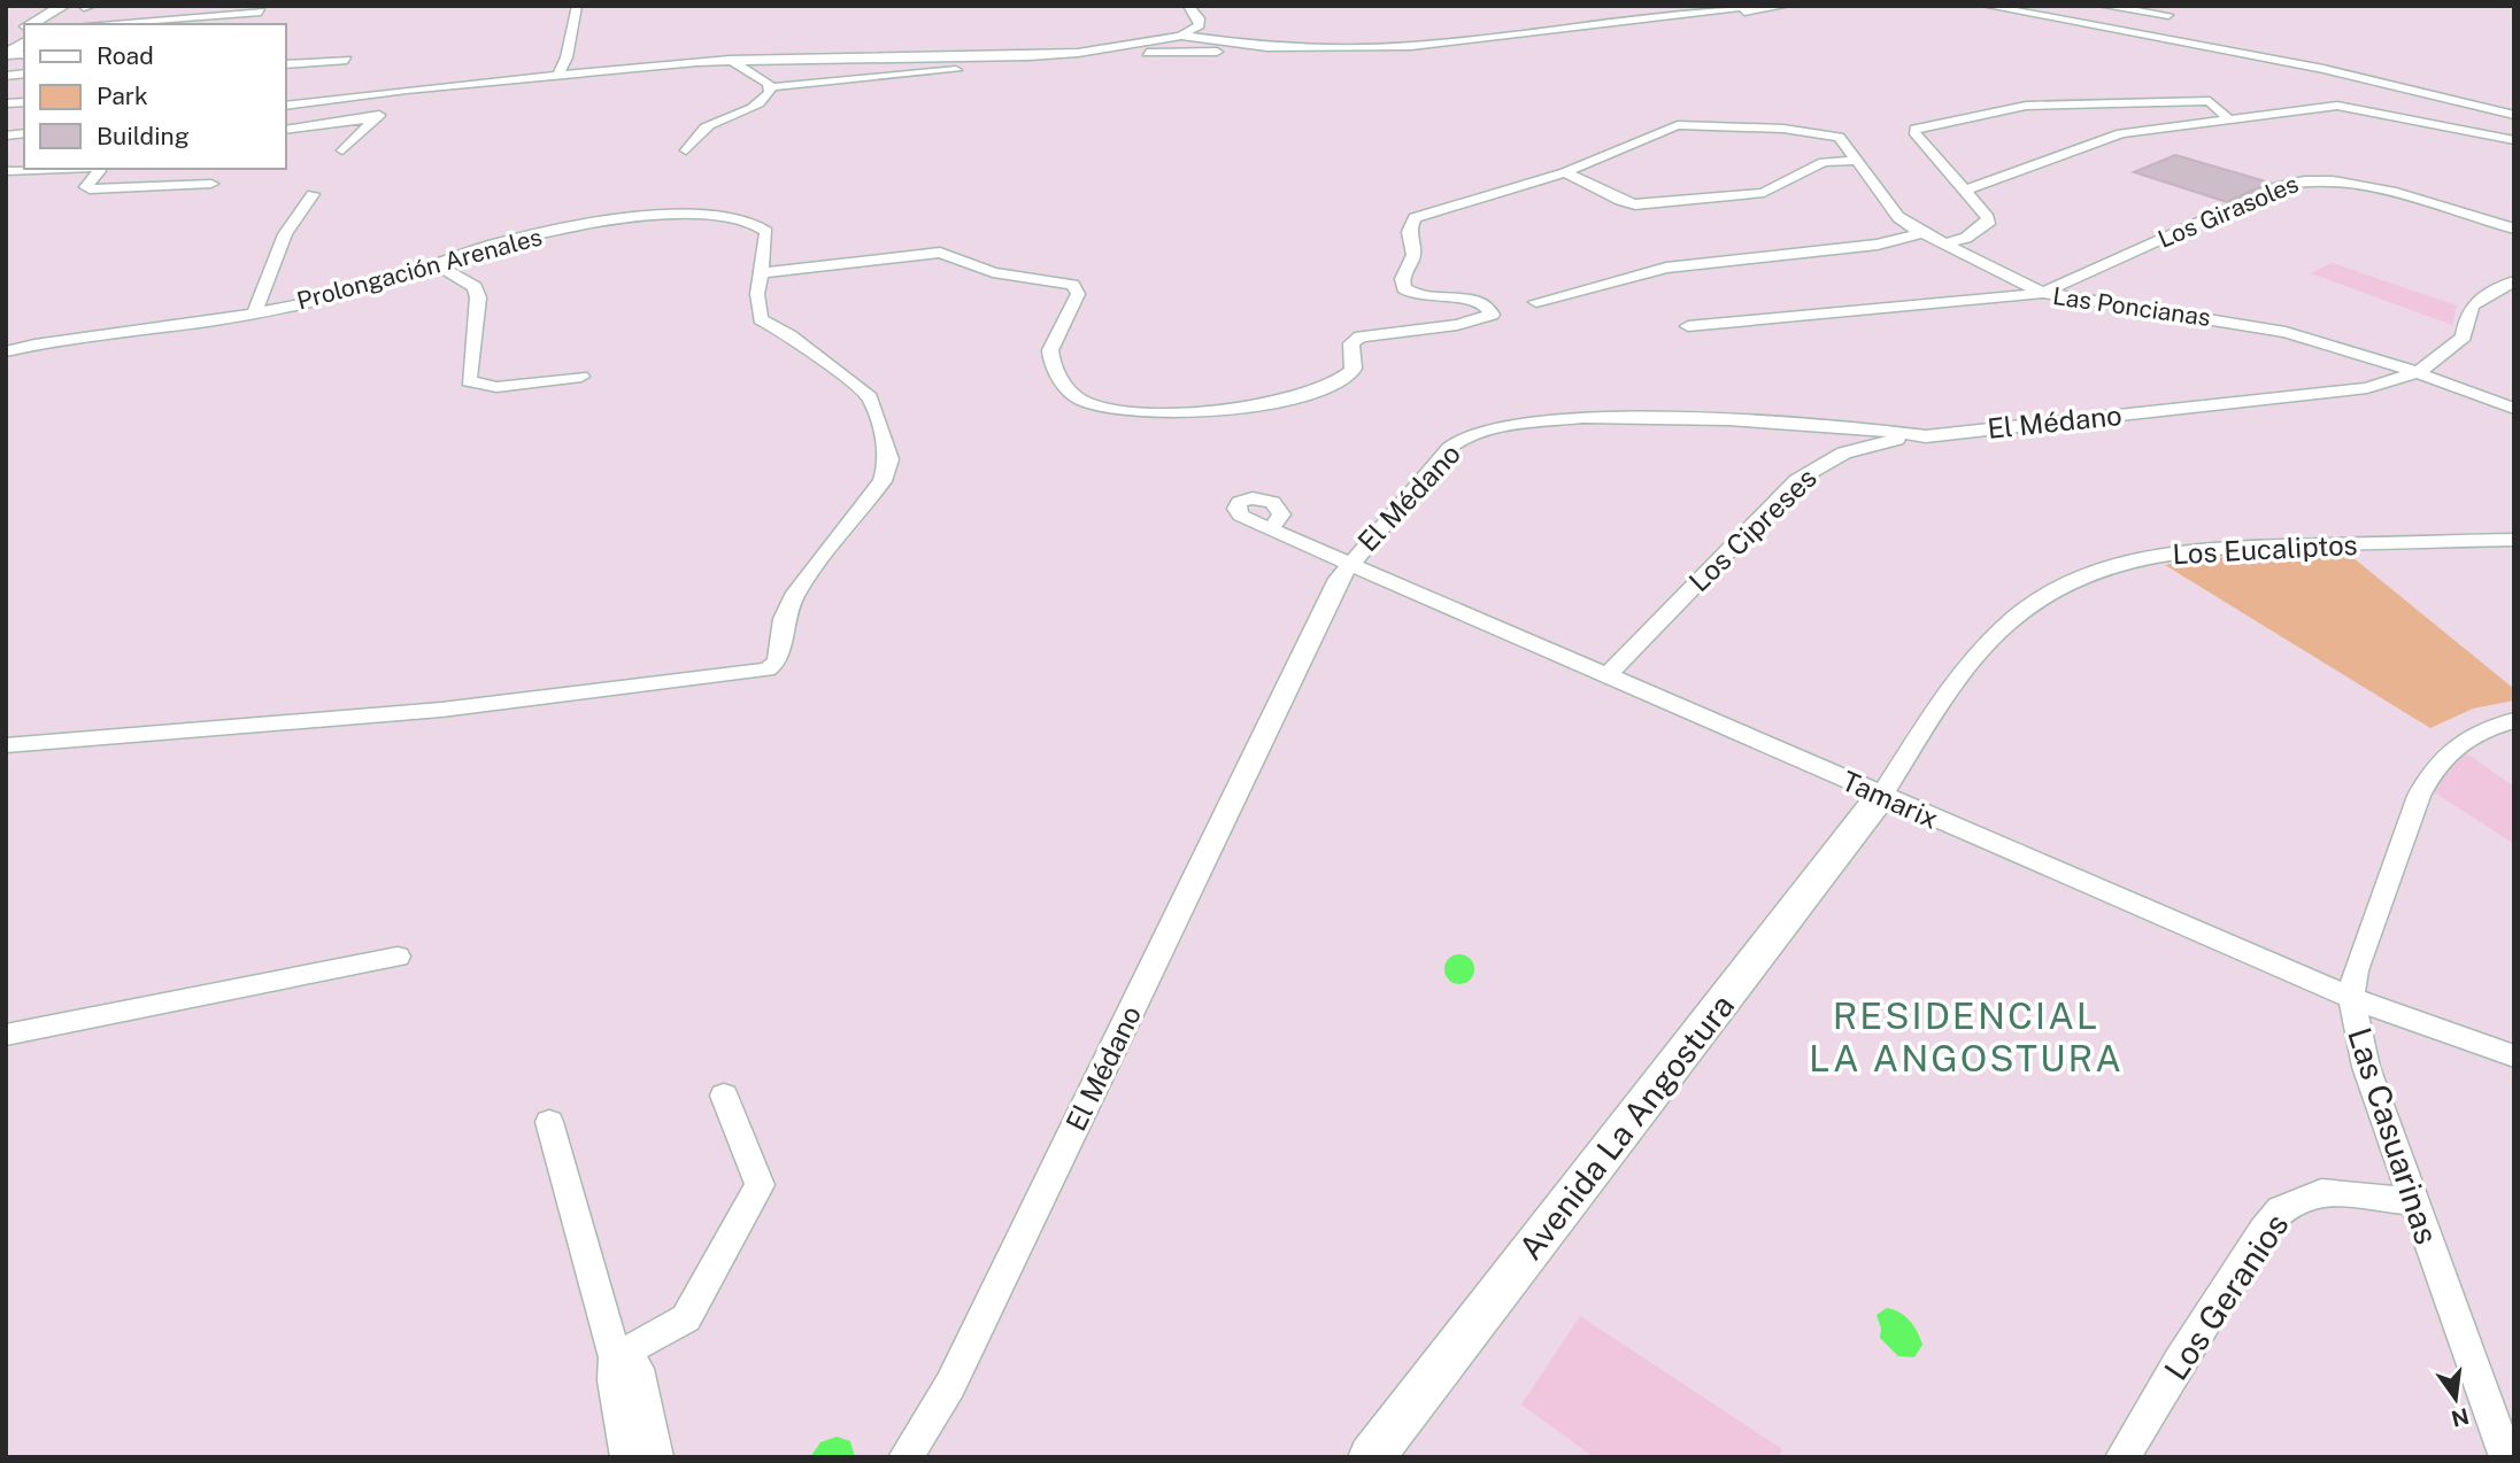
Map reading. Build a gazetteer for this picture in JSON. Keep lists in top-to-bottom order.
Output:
{
  "streets": {
    "street": [
      "Los Girasoles",
      "Prolongación Arenales",
      "Las Poncianas",
      "El Médano",
      "Los Cipreses",
      "Los Eucaliptos",
      "Tamarix",
      "Avenida La Angostura",
      "Las Casuarinas",
      "Los Geranios"
    ]
  },
  "crossings": [
    ["Los Girasoles", "Las Poncianas"],
    ["Las Poncianas", "El Médano"],
    ["El Médano", "Los Cipreses"],
    ["El Médano", "Tamarix"],
    ["Los Cipreses", "Tamarix"],
    ["Los Eucaliptos", "Tamarix"],
    ["Los Eucaliptos", "Avenida La Angostura"],
    ["Tamarix", "Avenida La Angostura"],
    ["Tamarix", "Las Casuarinas"],
    ["Las Casuarinas", "Los Geranios"]
  ],
  "districts": ["RESIDENCIAL LA ANGOSTURA"],
  "legend": ["Road", "Park", "Building"],
  "north": "bottom"
}
